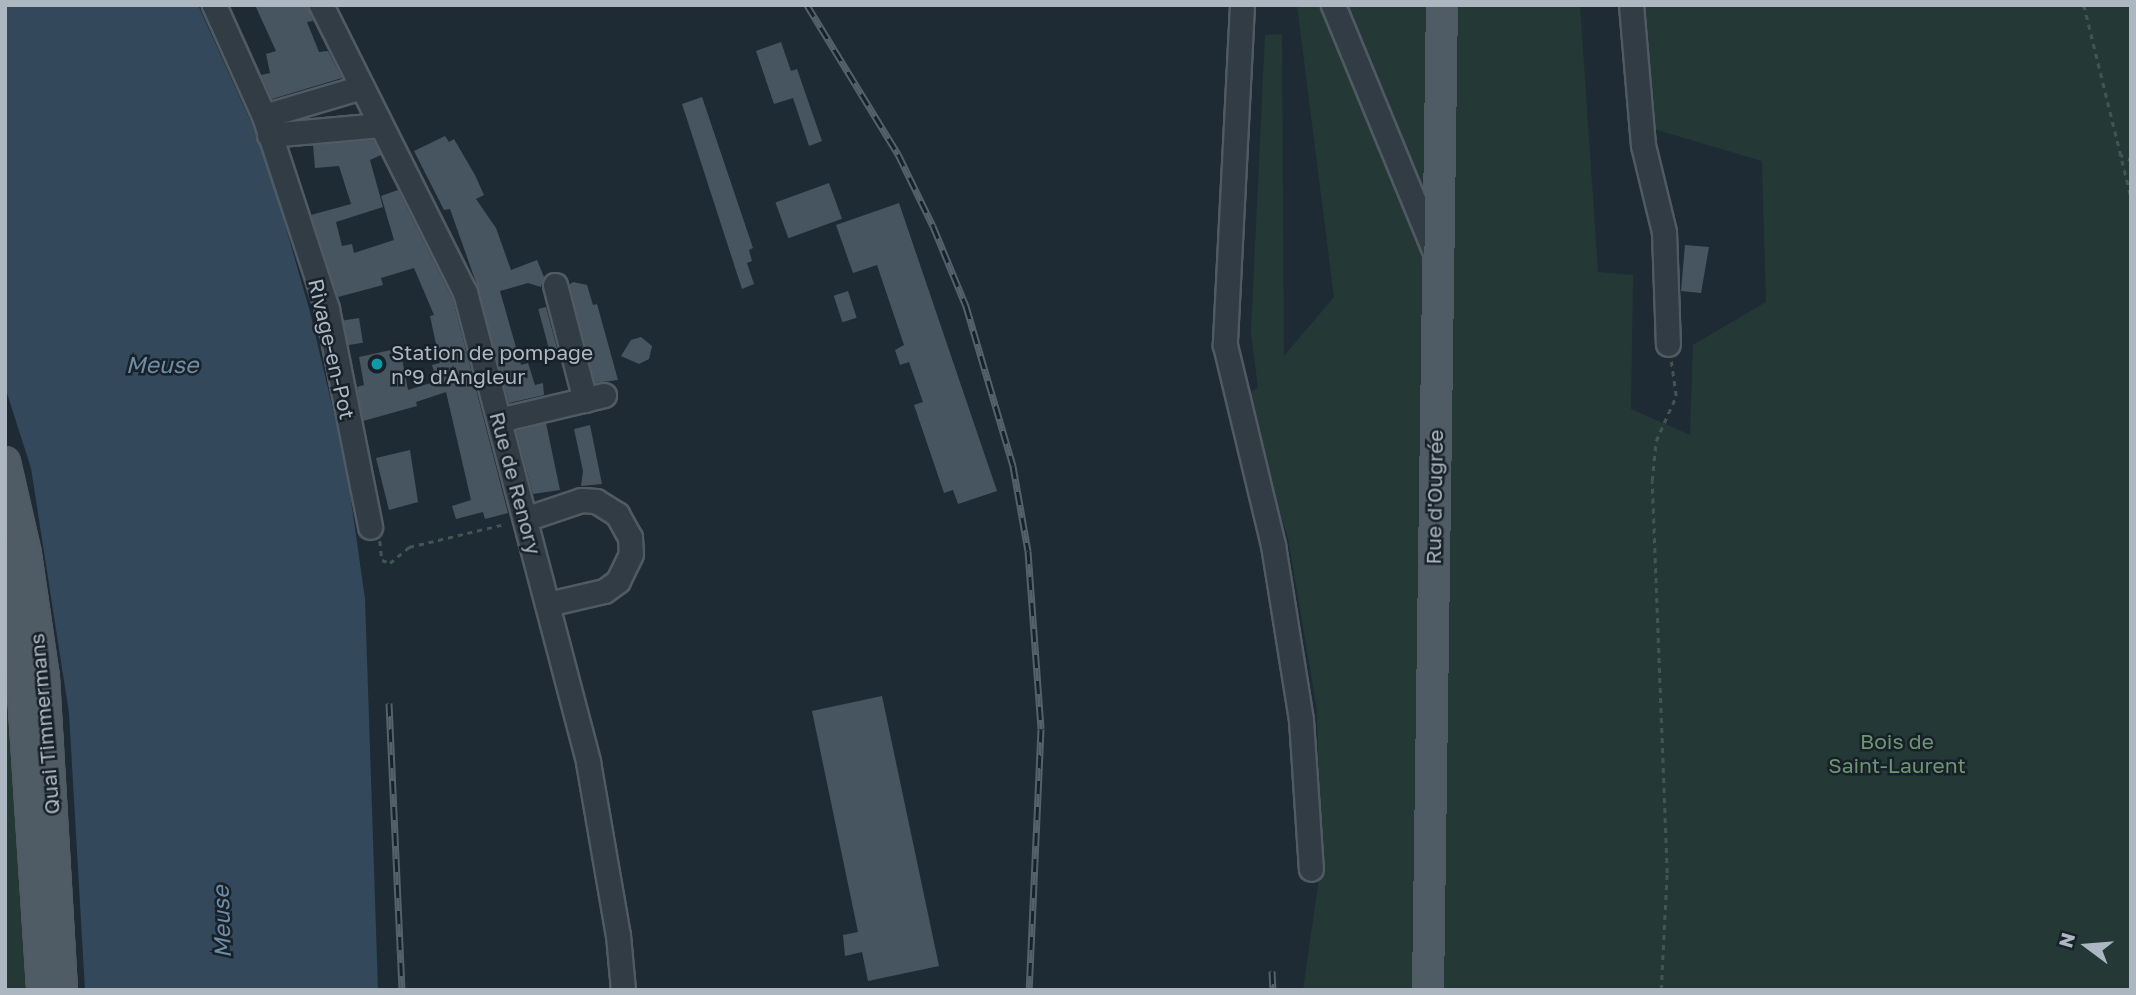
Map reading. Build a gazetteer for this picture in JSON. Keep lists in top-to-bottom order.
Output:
{
  "streets": {
    "main road": ["Rue d'Ougrée", "Quai Timmermans"],
    "street": ["Rivage-en-Pot", "Rue de Renory"]
  },
  "water": ["Meuse"],
  "parks": ["Bois de Saint-Laurent"],
  "places": ["Station de pompage n°9 d'Angleur"],
  "north": "left"
}
